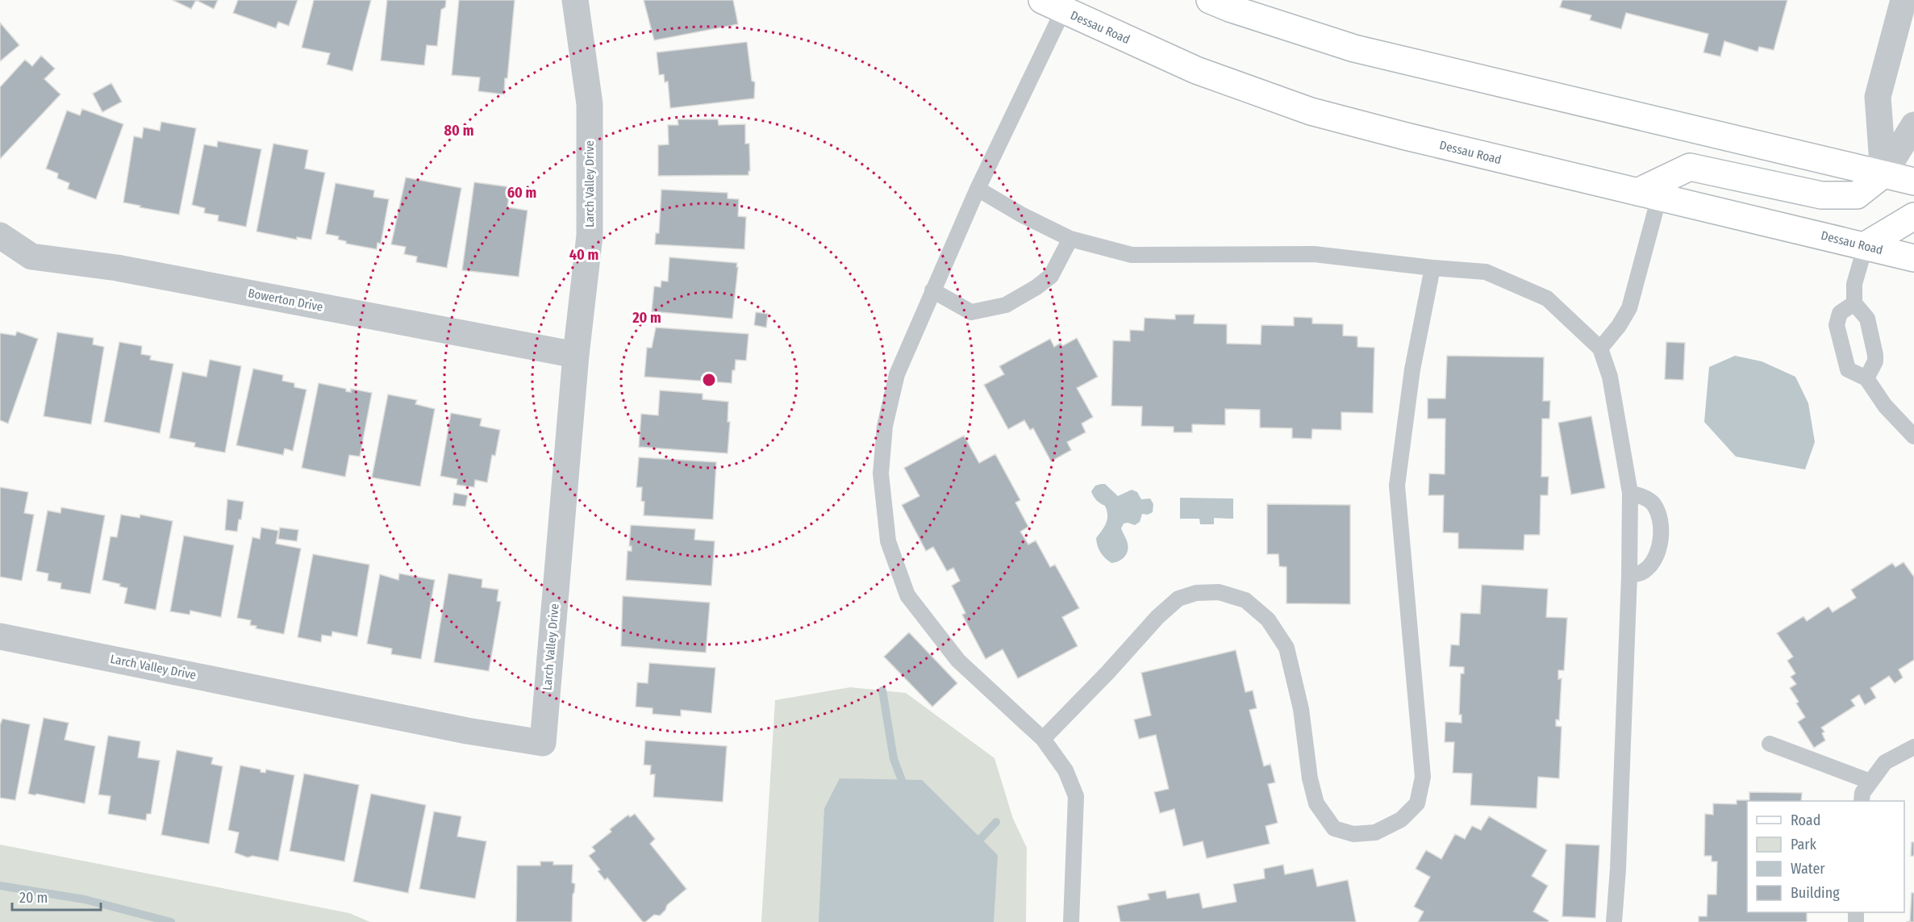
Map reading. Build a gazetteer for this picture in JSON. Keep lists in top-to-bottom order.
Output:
{
  "streets": {
    "main road": ["Dessau Road"],
    "street": ["Larch Valley Drive", "Bowerton Drive"]
  },
  "crossings": [
    ["Larch Valley Drive", "Bowerton Drive"]
  ],
  "legend": [
    "Road",
    "Park",
    "Water",
    "Building"
  ],
  "scale_bar": "20 m",
  "rings": [
    "80 m",
    "60 m",
    "40 m",
    "20 m"
  ]
}
